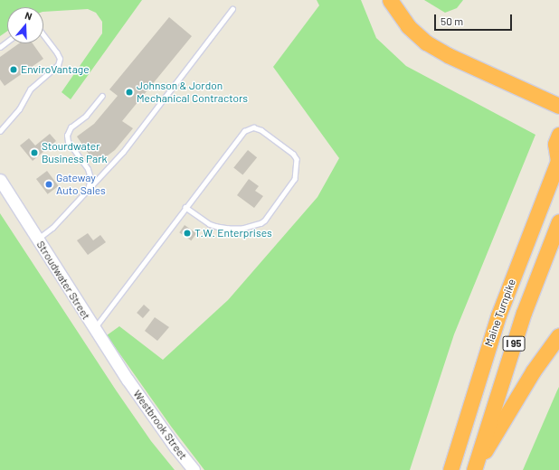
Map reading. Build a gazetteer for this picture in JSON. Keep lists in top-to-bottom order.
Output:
{
  "streets": {
    "highway": ["Maine Turnpike", "I 95"],
    "main road": ["Stroudwater Street", "Westbrook Street"]
  },
  "crossings": [
    ["Stroudwater Street", "Westbrook Street"]
  ],
  "places": [
    "EnviroVantage",
    "Johnson & Jordon Mechanical Contractors",
    "Stourdwater Business Park",
    "Gateway Auto Sales",
    "T.W. Enterprises"
  ],
  "scale_bar": "50 m",
  "north": "top"
}
